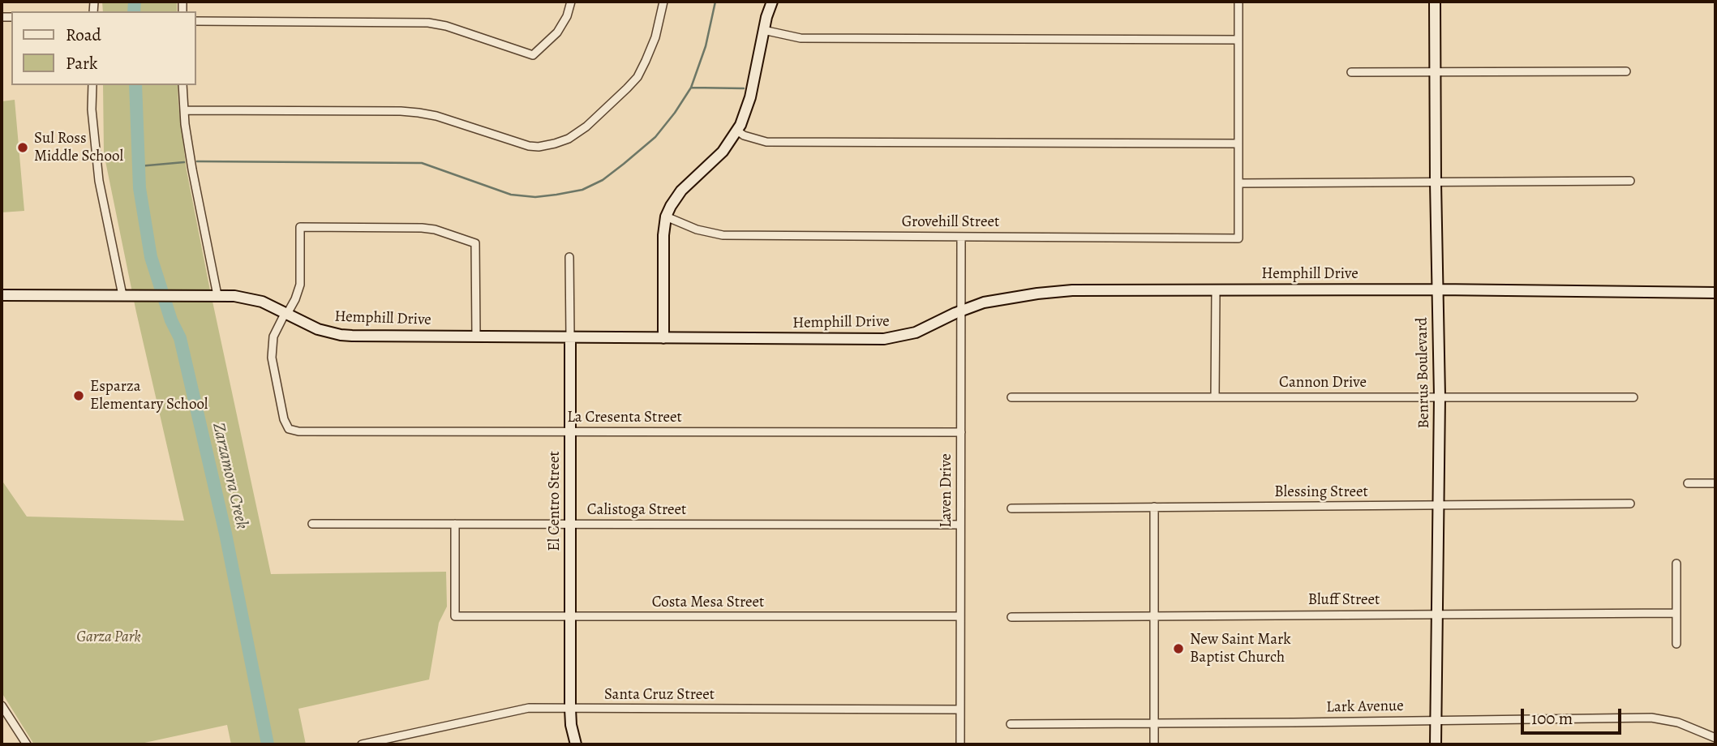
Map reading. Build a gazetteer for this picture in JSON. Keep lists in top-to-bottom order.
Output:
{
  "streets": {
    "street": [
      "Grovehill Street",
      "Hemphill Drive",
      "Benrus Boulevard",
      "Cannon Drive",
      "La Cresenta Street",
      "Laven Drive",
      "Blessing Street",
      "El Centro Street",
      "Calistoga Street",
      "Bluff Street",
      "Costa Mesa Street",
      "Santa Cruz Street",
      "Lark Avenue"
    ]
  },
  "crossings": [
    ["Grovehill Street", "Laven Drive"],
    ["Hemphill Drive", "Benrus Boulevard"],
    ["Hemphill Drive", "La Cresenta Street"],
    ["Hemphill Drive", "Laven Drive"],
    ["Hemphill Drive", "El Centro Street"],
    ["Benrus Boulevard", "Cannon Drive"],
    ["Benrus Boulevard", "Blessing Street"],
    ["Benrus Boulevard", "Bluff Street"],
    ["Benrus Boulevard", "Lark Avenue"],
    ["La Cresenta Street", "Laven Drive"],
    ["La Cresenta Street", "El Centro Street"],
    ["Laven Drive", "Calistoga Street"],
    ["Laven Drive", "Costa Mesa Street"],
    ["Laven Drive", "Santa Cruz Street"],
    ["El Centro Street", "Calistoga Street"],
    ["El Centro Street", "Costa Mesa Street"],
    ["El Centro Street", "Santa Cruz Street"],
    ["Calistoga Street", "Costa Mesa Street"]
  ],
  "water": ["Zarzamora Creek"],
  "parks": ["Garza Park"],
  "places": ["Sul Ross Middle School", "Esparza Elementary School", "New Saint Mark Baptist Church"],
  "legend": ["Road", "Park"],
  "scale_bar": "100 m"
}
